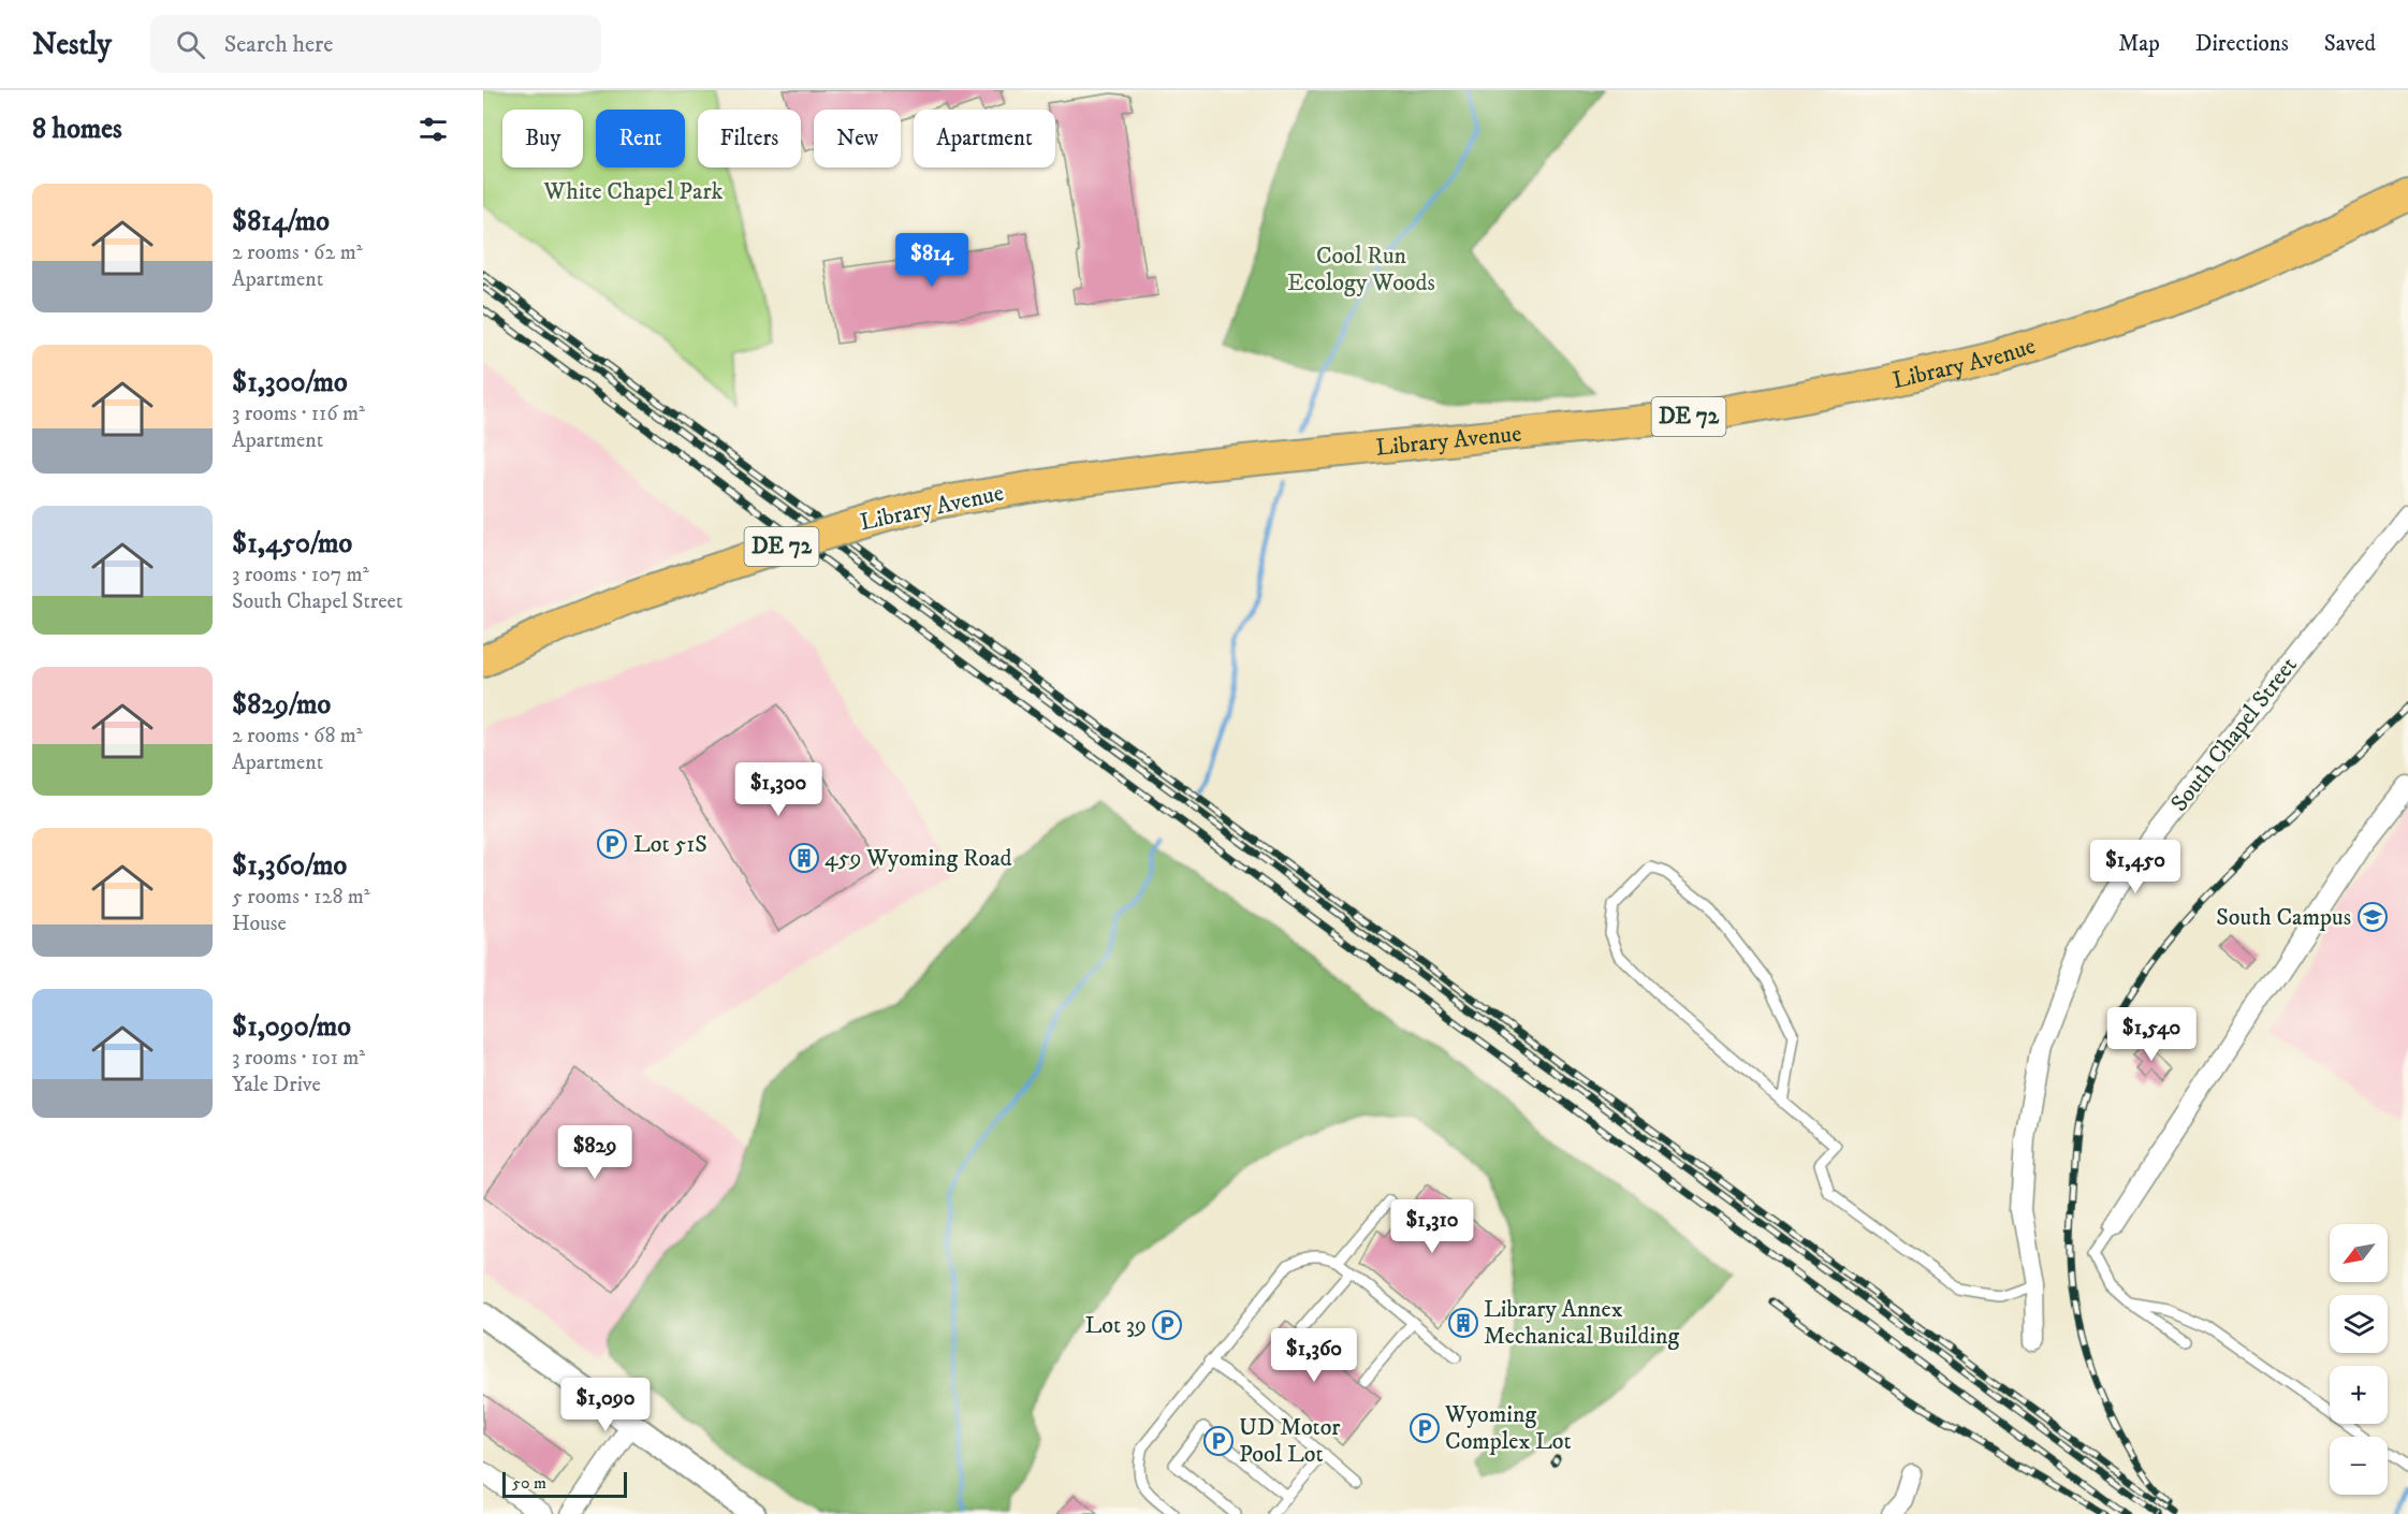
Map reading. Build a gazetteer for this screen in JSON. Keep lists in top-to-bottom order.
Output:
{
  "streets": {
    "main road": ["Library Avenue", "DE 72"],
    "street": ["South Chapel Street"]
  },
  "parks": ["White Chapel Park", "Cool Run Ecology Woods"],
  "places": {
    "parking": [
      "Lot 51S",
      "Lot 39",
      "Wyoming Complex Lot",
      "UD Motor Pool Lot"
    ],
    "building": ["459 Wyoming Road", "Library Annex Mechanical Building"],
    "school or university": ["South Campus"]
  },
  "scale_bar": "50 m",
  "north": "bottom left",
  "page": {
    "header": "Nestly",
    "search": "Search here",
    "nav": ["Map", "Directions", "Saved"],
    "heading": "8 homes",
    "chip": [
      "Buy",
      "Rent",
      "Filters",
      "New",
      "Apartment"
    ],
    "list": [
      {
        "name": "$814/mo",
        "note": "2 rooms · 62 m² · Apartment"
      },
      {
        "name": "$1,300/mo",
        "note": "3 rooms · 116 m² · Apartment"
      },
      {
        "name": "$1,450/mo",
        "note": "3 rooms · 107 m² · South Chapel Street"
      },
      {
        "name": "$829/mo",
        "note": "2 rooms · 68 m² · Apartment"
      },
      {
        "name": "$1,360/mo",
        "note": "5 rooms · 128 m² · House"
      },
      {
        "name": "$1,090/mo",
        "note": "3 rooms · 101 m² · Yale Drive"
      }
    ],
    "price": [
      "$814",
      "$1,300",
      "$1,450",
      "$1,540",
      "$829",
      "$1,310",
      "$1,360",
      "$1,090"
    ],
    "map_buttons": ["+", "−"],
    "scale": "50 m"
  }
}
